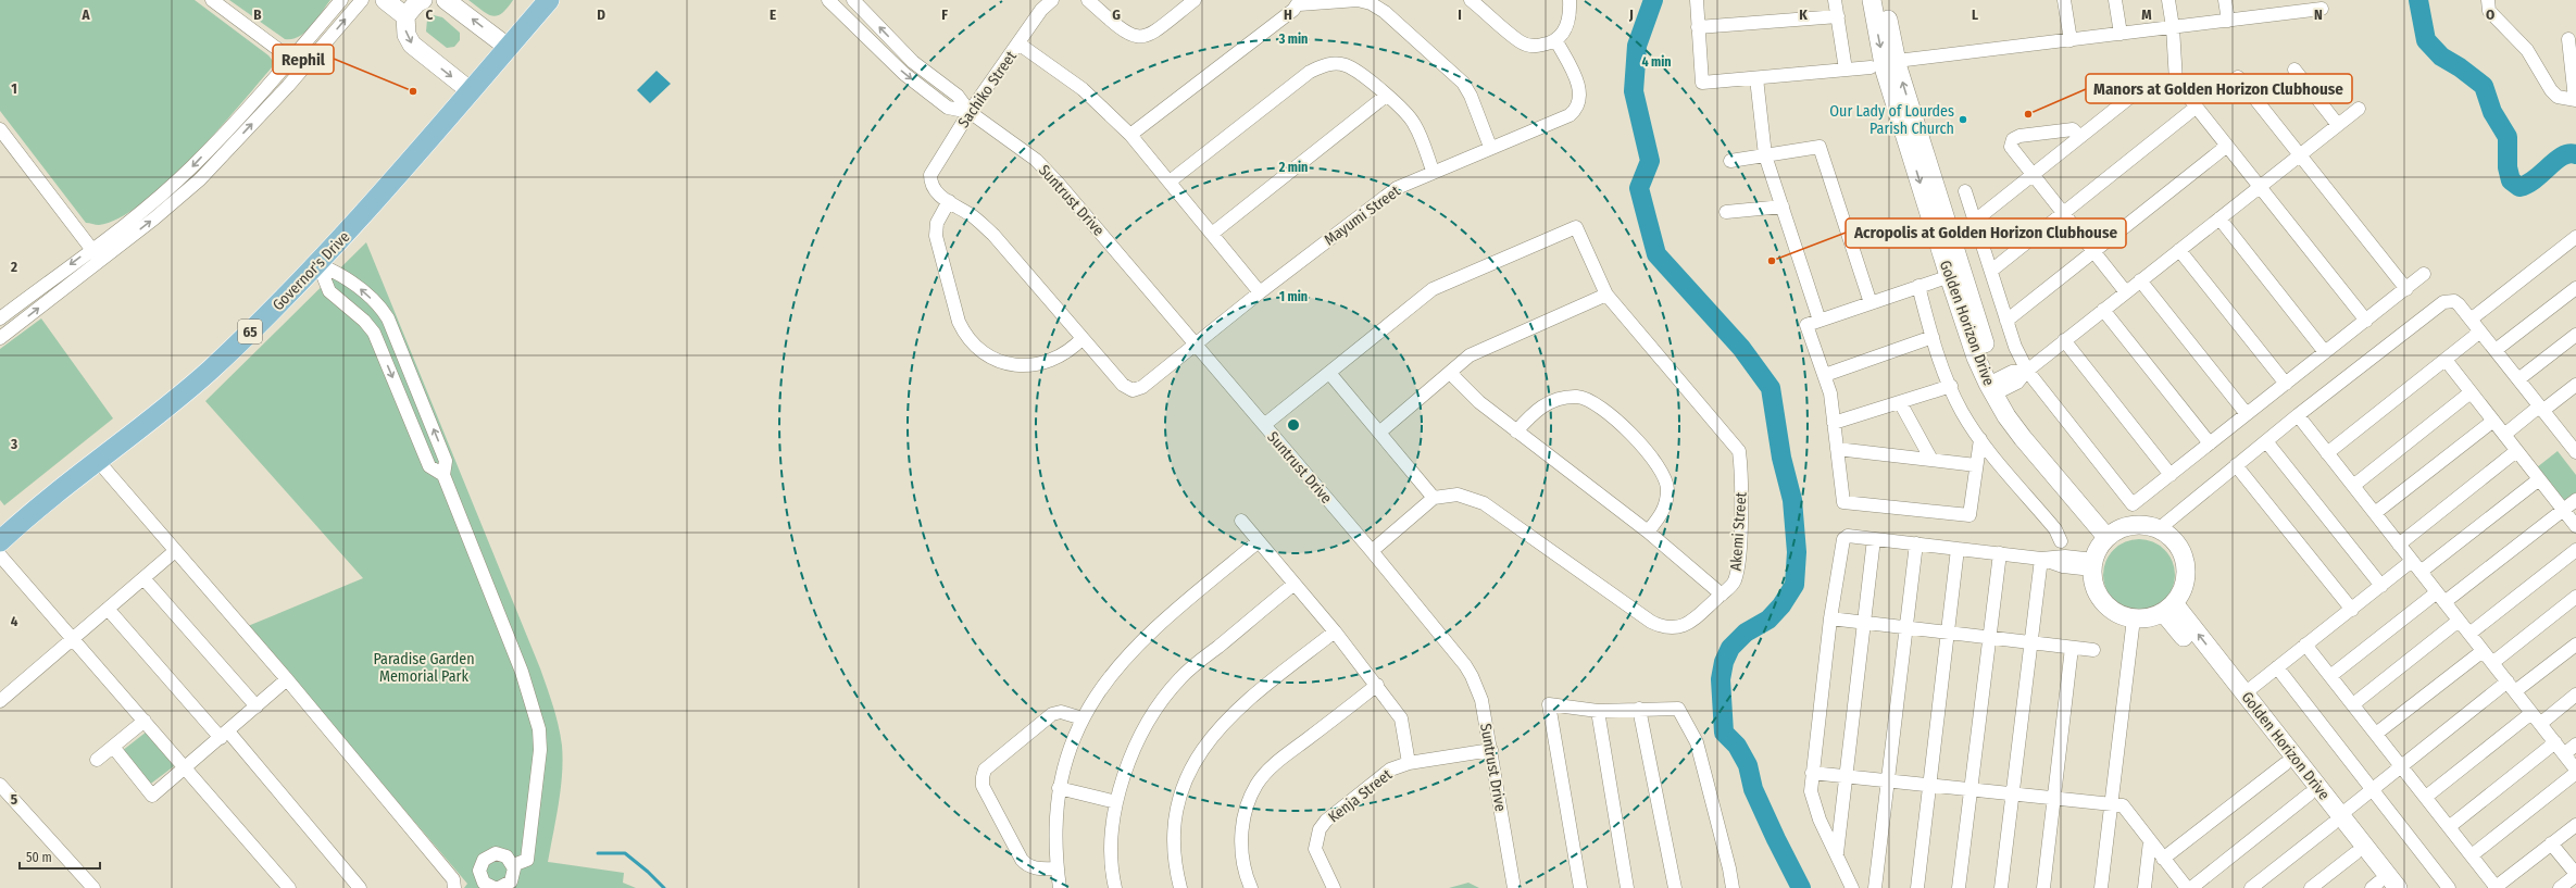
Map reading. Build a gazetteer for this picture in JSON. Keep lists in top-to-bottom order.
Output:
{
  "streets": {
    "main road": ["Governor's Drive", "65"],
    "street": [
      "Sachiko Street",
      "Suntrust Drive",
      "Mayumi Street",
      "Golden Horizon Drive",
      "Akemi Street",
      "Kenja Street"
    ]
  },
  "crossings": [
    ["Sachiko Street", "Suntrust Drive"],
    ["Suntrust Drive", "Mayumi Street"],
    ["Suntrust Drive", "Kenja Street"]
  ],
  "parks": ["Paradise Garden Memorial Park"],
  "places": [
    "Rephil",
    "Manors at Golden Horizon Clubhouse",
    "Our Lady of Lourdes Parish Church",
    "Acropolis at Golden Horizon Clubhouse"
  ],
  "scale_bar": "50 m",
  "grid": {
    "columns": [
      "A",
      "B",
      "C",
      "D",
      "E",
      "F",
      "G",
      "H",
      "I",
      "J",
      "K",
      "L",
      "M",
      "N",
      "O"
    ],
    "rows": [
      "1",
      "2",
      "3",
      "4",
      "5"
    ]
  },
  "rings": [
    "3 min",
    "4 min",
    "2 min",
    "1 min"
  ]
}
